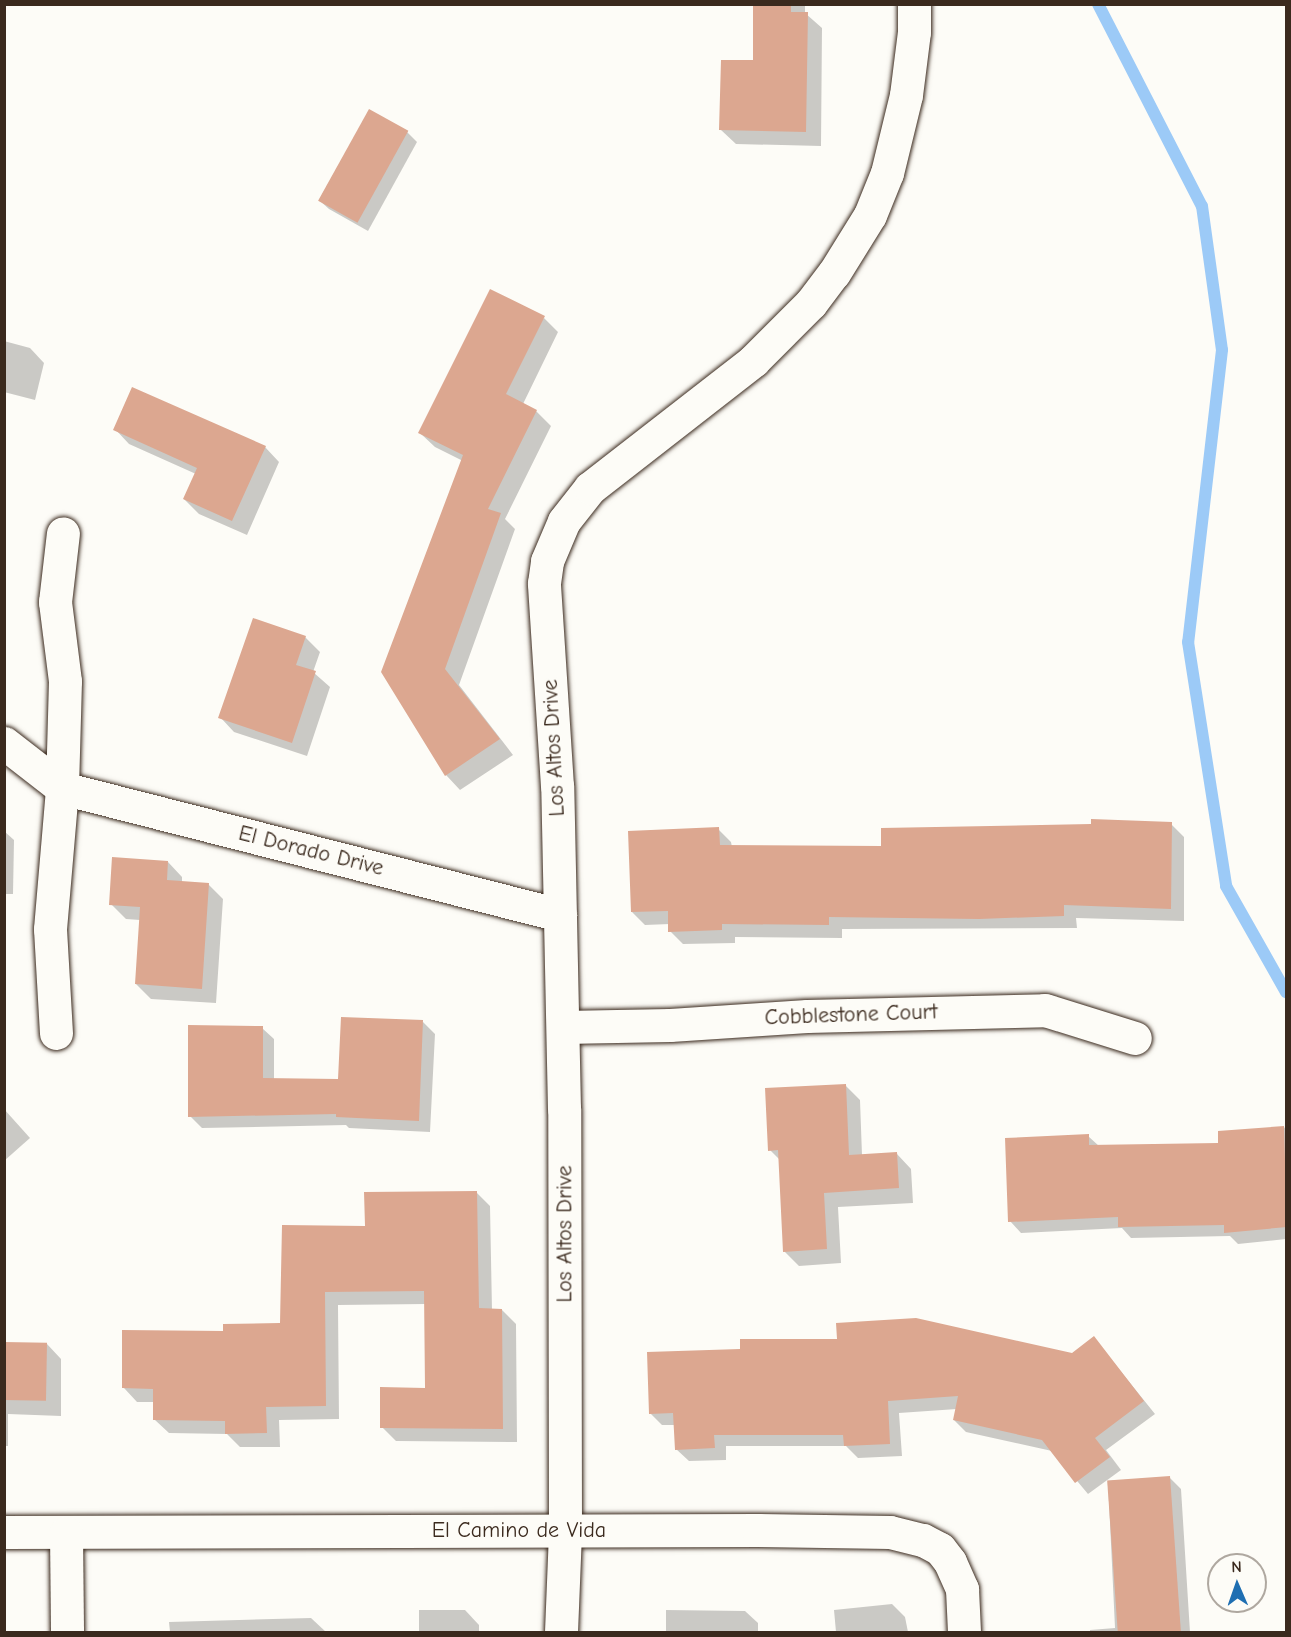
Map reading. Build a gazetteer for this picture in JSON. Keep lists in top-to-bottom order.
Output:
{
  "streets": {
    "street": [
      "Los Altos Drive",
      "El Dorado Drive",
      "Cobblestone Court",
      "El Camino de Vida"
    ]
  },
  "crossings": [
    ["Los Altos Drive", "El Dorado Drive"],
    ["Los Altos Drive", "Cobblestone Court"],
    ["Los Altos Drive", "El Camino de Vida"]
  ],
  "north": "top"
}
